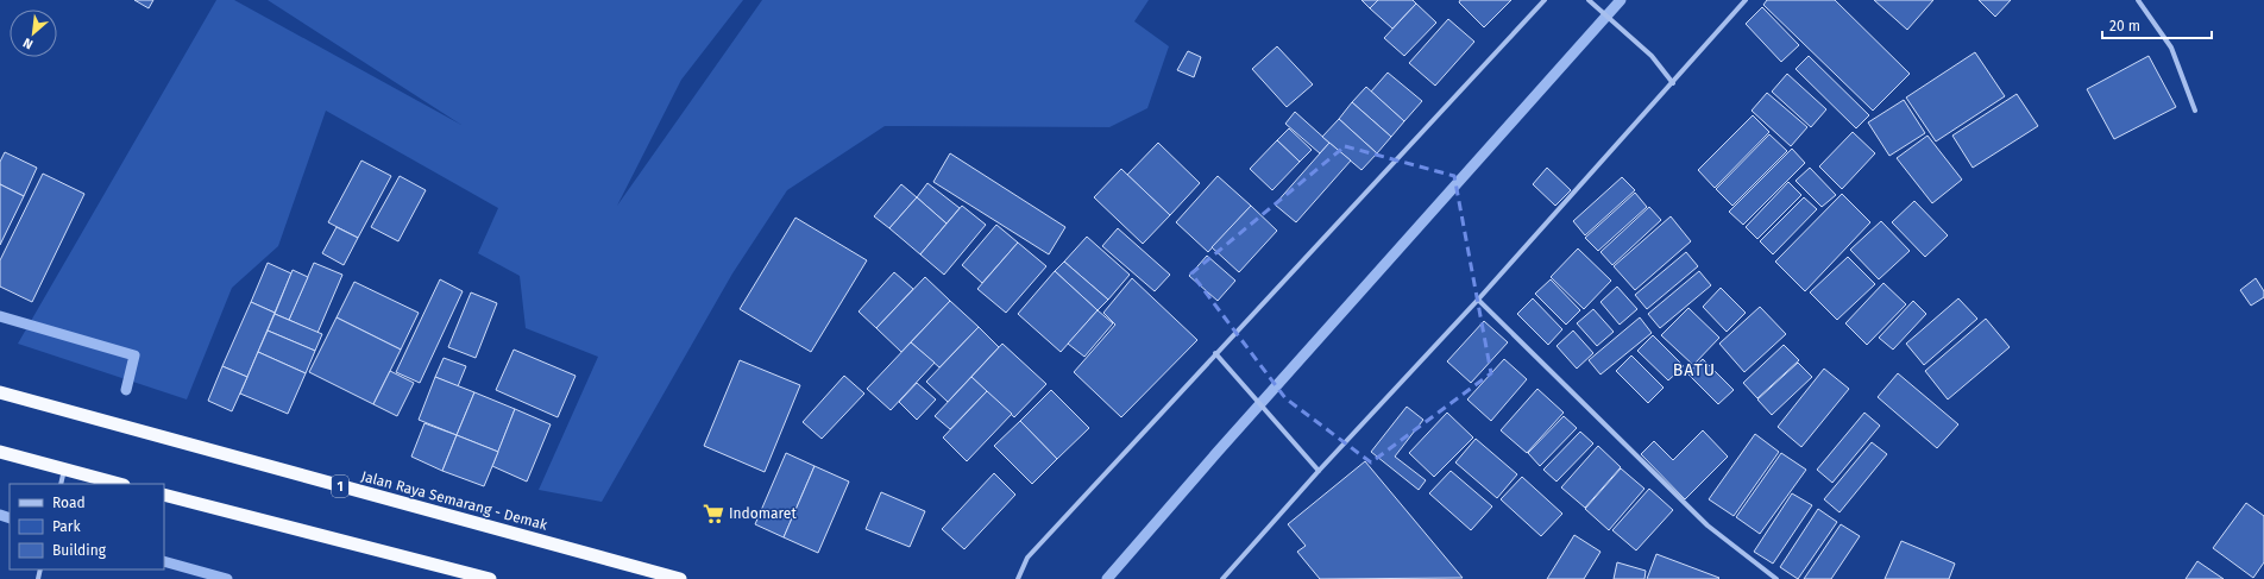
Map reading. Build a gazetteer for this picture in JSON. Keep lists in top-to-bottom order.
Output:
{
  "streets": {
    "highway": ["1", "Jalan Raya Semarang - Demak"]
  },
  "districts": ["BATU"],
  "places": {
    "supermarket": ["Indomaret"]
  },
  "legend": ["Road", "Park", "Building"],
  "scale_bar": "20 m",
  "north": "bottom left"
}
